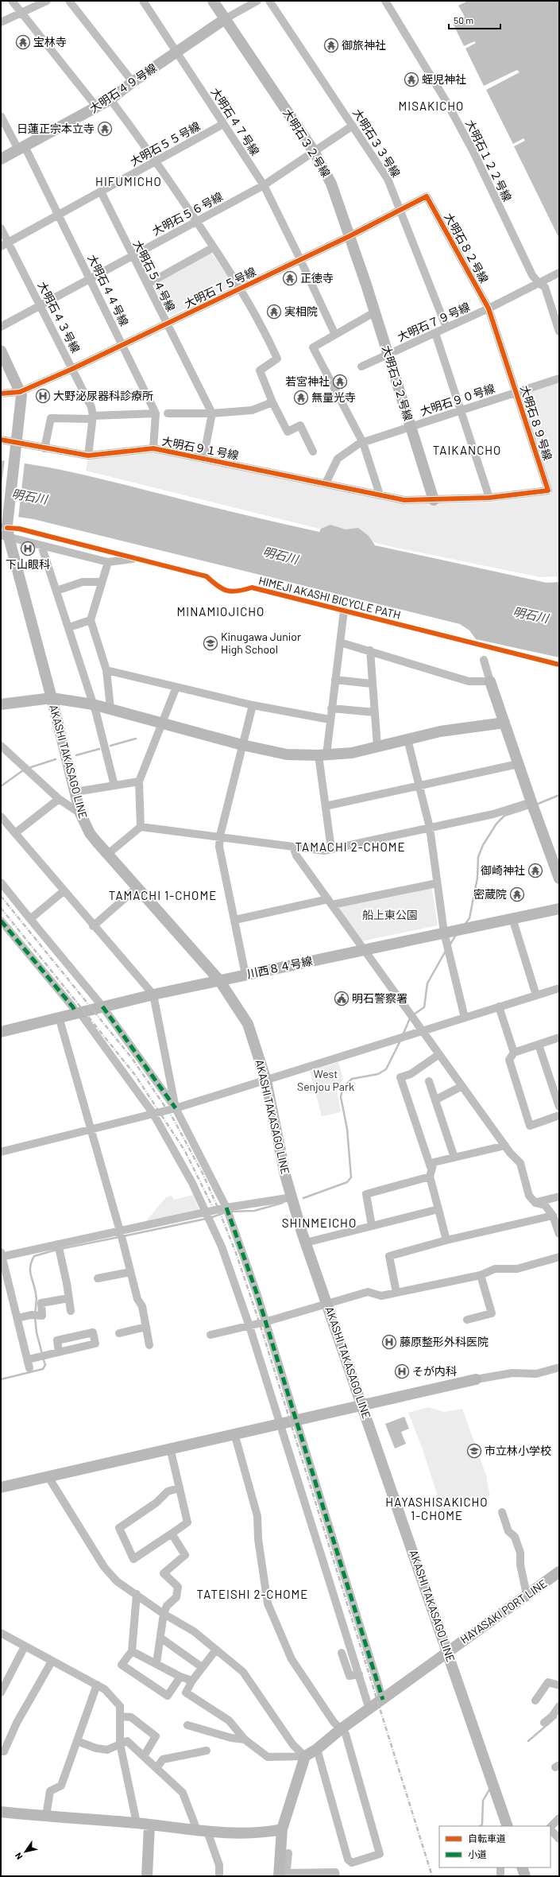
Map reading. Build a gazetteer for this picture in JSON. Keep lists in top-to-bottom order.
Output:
{
  "streets": {
    "street": [
      "大明石４９号線",
      "大明石４７号線",
      "大明石３２号線",
      "大明石３３号線",
      "大明石５５号線",
      "大明石１２２号線",
      "大明石５６号線",
      "大明石８２号線",
      "大明石５４号線",
      "大明石７５号線",
      "大明石４４号線",
      "大明石４３号線",
      "大明石７９号線",
      "大明石９０号線",
      "大明石８９号線",
      "大明石９１号線",
      "AKASHI TAKASAGO LINE",
      "川西８４号線",
      "HAYASAKI PORT LINE"
    ],
    "cycle path": ["HIMEJI AKASHI BICYCLE PATH"]
  },
  "crossings": [
    ["大明石４９号線", "大明石４７号線"],
    ["大明石４９号線", "大明石３２号線"],
    ["大明石４９号線", "大明石４４号線"],
    ["大明石４７号線", "大明石５５号線"],
    ["大明石４７号線", "大明石５６号線"],
    ["大明石４７号線", "大明石７５号線"],
    ["大明石３２号線", "大明石５６号線"],
    ["大明石３２号線", "大明石７５号線"],
    ["大明石３２号線", "大明石７９号線"],
    ["大明石３２号線", "大明石９０号線"],
    ["大明石３２号線", "大明石８９号線"],
    ["大明石３３号線", "大明石５６号線"],
    ["大明石３３号線", "大明石７５号線"],
    ["大明石３３号線", "大明石７９号線"],
    ["大明石５５号線", "大明石５４号線"],
    ["大明石５５号線", "大明石４４号線"],
    ["大明石５５号線", "大明石４３号線"],
    ["大明石１２２号線", "大明石７９号線"],
    ["大明石５６号線", "大明石５４号線"],
    ["大明石５６号線", "大明石４４号線"],
    ["大明石５６号線", "大明石４３号線"],
    ["大明石８２号線", "大明石７５号線"],
    ["大明石８２号線", "大明石７９号線"],
    ["大明石８２号線", "大明石８９号線"],
    ["大明石５４号線", "大明石７５号線"],
    ["大明石７５号線", "大明石４４号線"],
    ["大明石７５号線", "大明石４３号線"],
    ["大明石７５号線", "AKASHI TAKASAGO LINE"],
    ["大明石４４号線", "大明石９１号線"],
    ["大明石４３号線", "大明石９１号線"],
    ["大明石７９号線", "大明石８９号線"],
    ["大明石９０号線", "大明石８９号線"],
    ["大明石９０号線", "大明石９１号線"],
    ["大明石８９号線", "大明石９１号線"],
    ["大明石９１号線", "AKASHI TAKASAGO LINE"],
    ["AKASHI TAKASAGO LINE", "川西８４号線"],
    ["AKASHI TAKASAGO LINE", "HAYASAKI PORT LINE"]
  ],
  "districts": [
    "MISAKICHO",
    "HIFUMICHO",
    "TAIKANCHO",
    "MINAMIOJICHO",
    "TAMACHI 2-CHOME",
    "TAMACHI 1-CHOME",
    "SHINMEICHO",
    "HAYASHISAKICHO 1-CHOME",
    "TATEISHI 2-CHOME"
  ],
  "water": ["明石川"],
  "parks": ["船上東公園", "West Senjou Park"],
  "places": {
    "temple": [
      "宝林寺",
      "御旅神社",
      "蛭児神社",
      "日蓮正宗本立寺",
      "正徳寺",
      "実相院",
      "若宮神社",
      "無量光寺",
      "御崎神社",
      "密蔵院"
    ],
    "hospital": [
      "大野泌尿器科診療所",
      "下山眼科",
      "藤原整形外科医院",
      "そが内科"
    ],
    "school or university": ["Kinugawa Junior High School", "市立林小学校"],
    "public building": ["明石警察署"]
  },
  "legend": ["自転車道", "小道"],
  "scale_bar": "50 m",
  "north": "bottom left"
}
